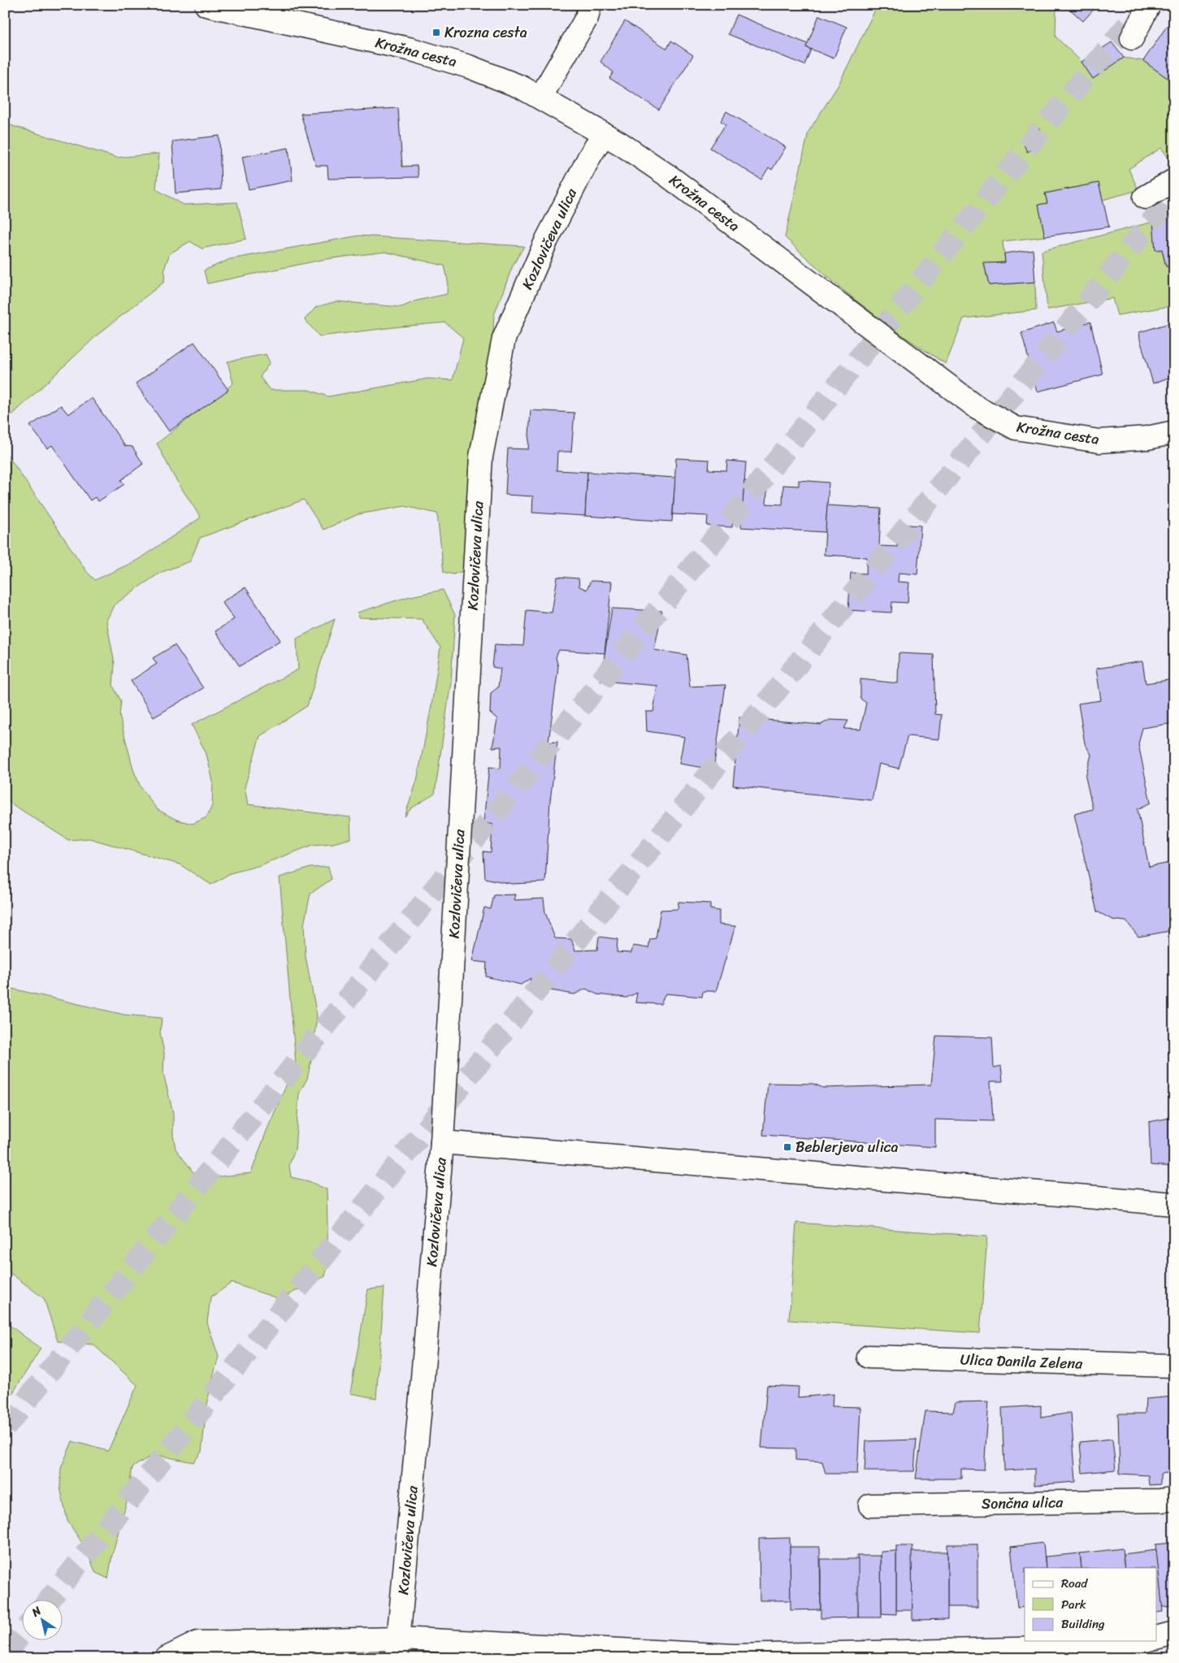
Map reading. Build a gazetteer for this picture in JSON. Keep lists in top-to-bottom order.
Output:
{
  "streets": {
    "street": [
      "Krožna cesta",
      "Kozlovičeva ulica",
      "Ulica Danila Zelena",
      "Sončna ulica"
    ]
  },
  "crossings": [
    ["Krožna cesta", "Kozlovičeva ulica"]
  ],
  "places": {
    "transit": ["Krozna cesta", "Beblerjeva ulica"]
  },
  "legend": ["Road", "Park", "Building"],
  "north": "top left"
}
